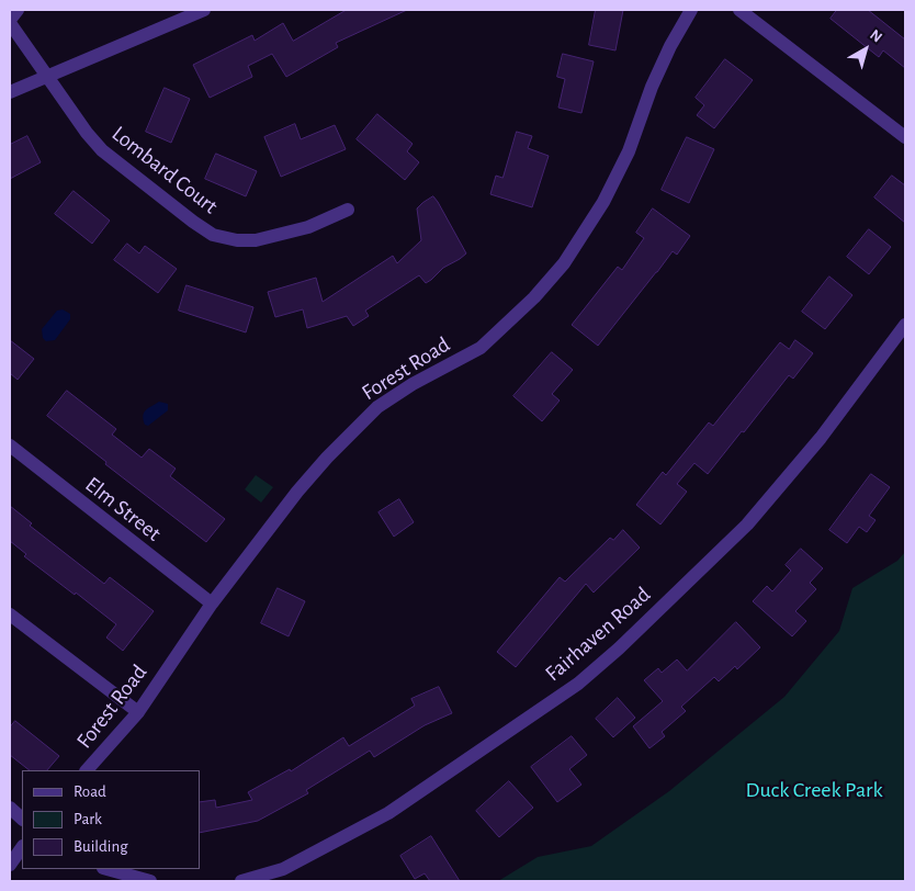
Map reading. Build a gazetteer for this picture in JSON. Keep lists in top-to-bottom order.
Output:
{
  "streets": {
    "street": [
      "Lombard Court",
      "Forest Road",
      "Elm Street",
      "Fairhaven Road"
    ]
  },
  "crossings": [
    ["Forest Road", "Elm Street"]
  ],
  "parks": ["Duck Creek Park"],
  "legend": ["Road", "Park", "Building"],
  "north": "top right"
}
